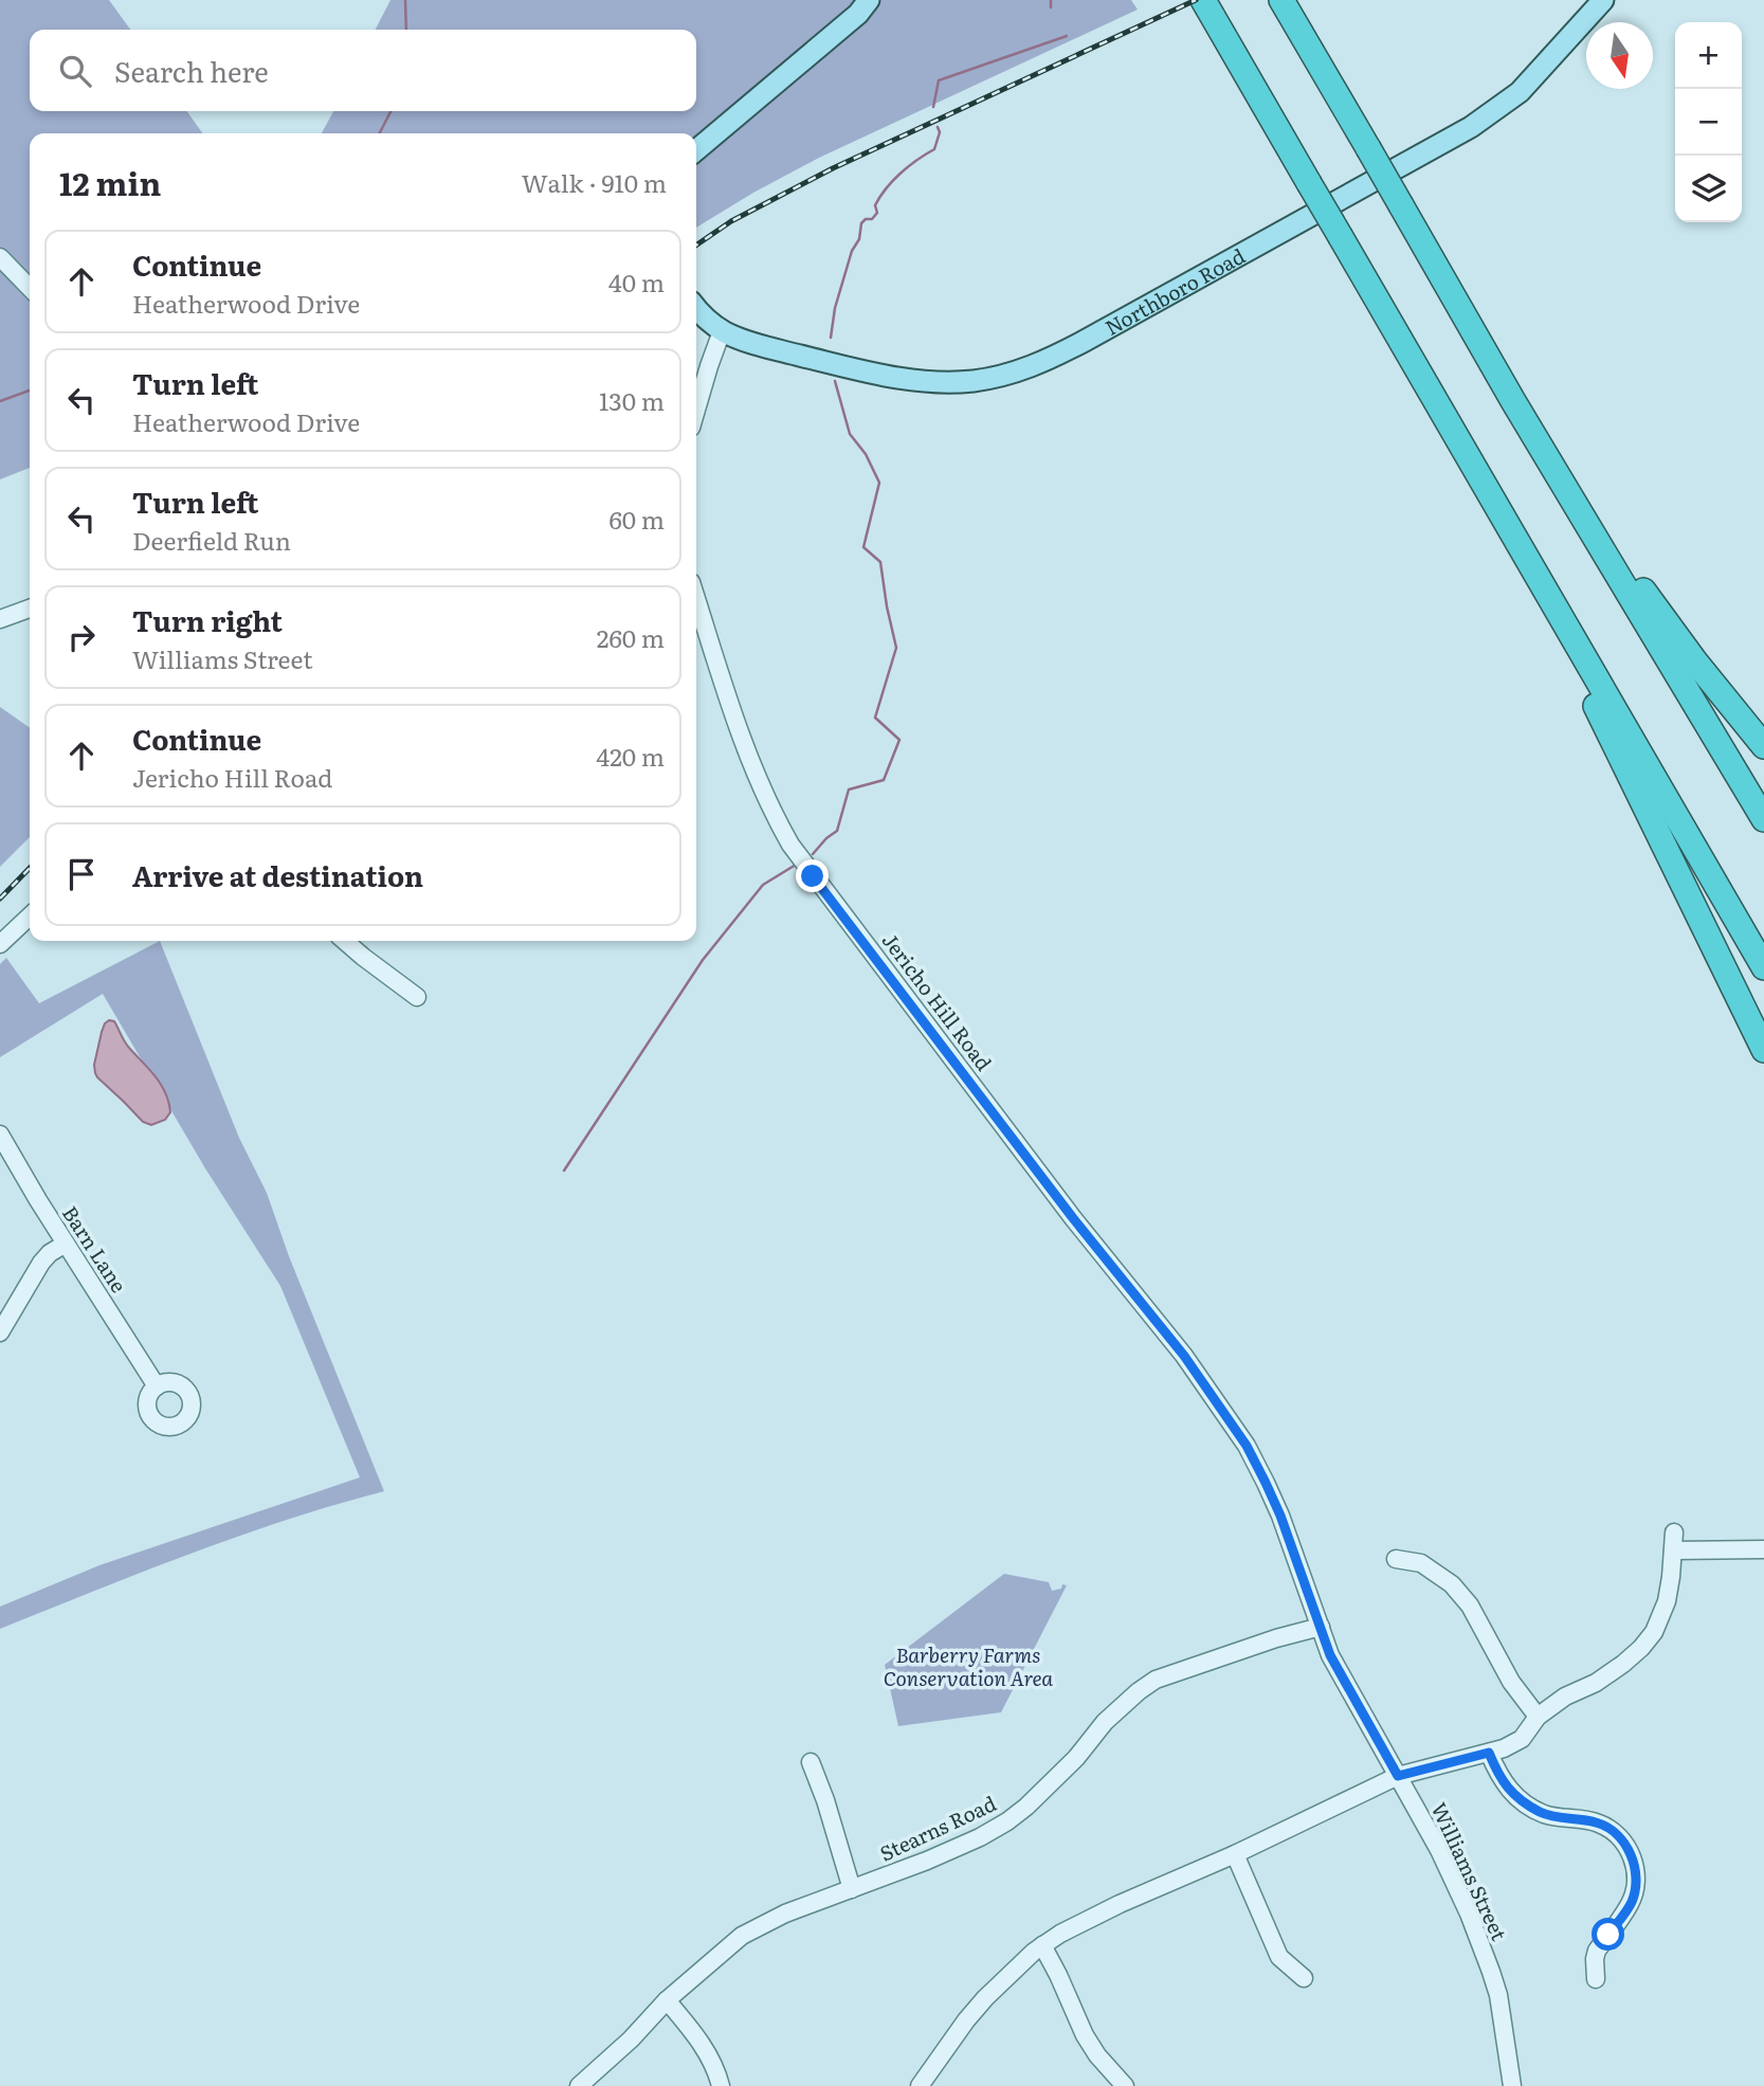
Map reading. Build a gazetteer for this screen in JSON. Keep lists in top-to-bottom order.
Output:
{
  "streets": {
    "main road": ["Northboro Road"],
    "street": [
      "Jericho Hill Road",
      "Barn Lane",
      "Stearns Road",
      "Williams Street"
    ]
  },
  "crossings": [
    ["Jericho Hill Road", "Williams Street"],
    ["Stearns Road", "Williams Street"]
  ],
  "parks": ["Barberry Farms Conservation Area"],
  "north": "bottom",
  "page": {
    "map_buttons": ["+", "−"],
    "search": "Search here",
    "heading": ["12 min", "Walk · 910 m"],
    "list": [
      ["Continue", "Heatherwood Drive", "40 m"],
      ["Turn left", "Heatherwood Drive", "130 m"],
      ["Turn left", "Deerfield Run", "60 m"],
      ["Turn right", "Williams Street", "260 m"],
      ["Continue", "Jericho Hill Road", "420 m"],
      "Arrive at destination"
    ]
  }
}
